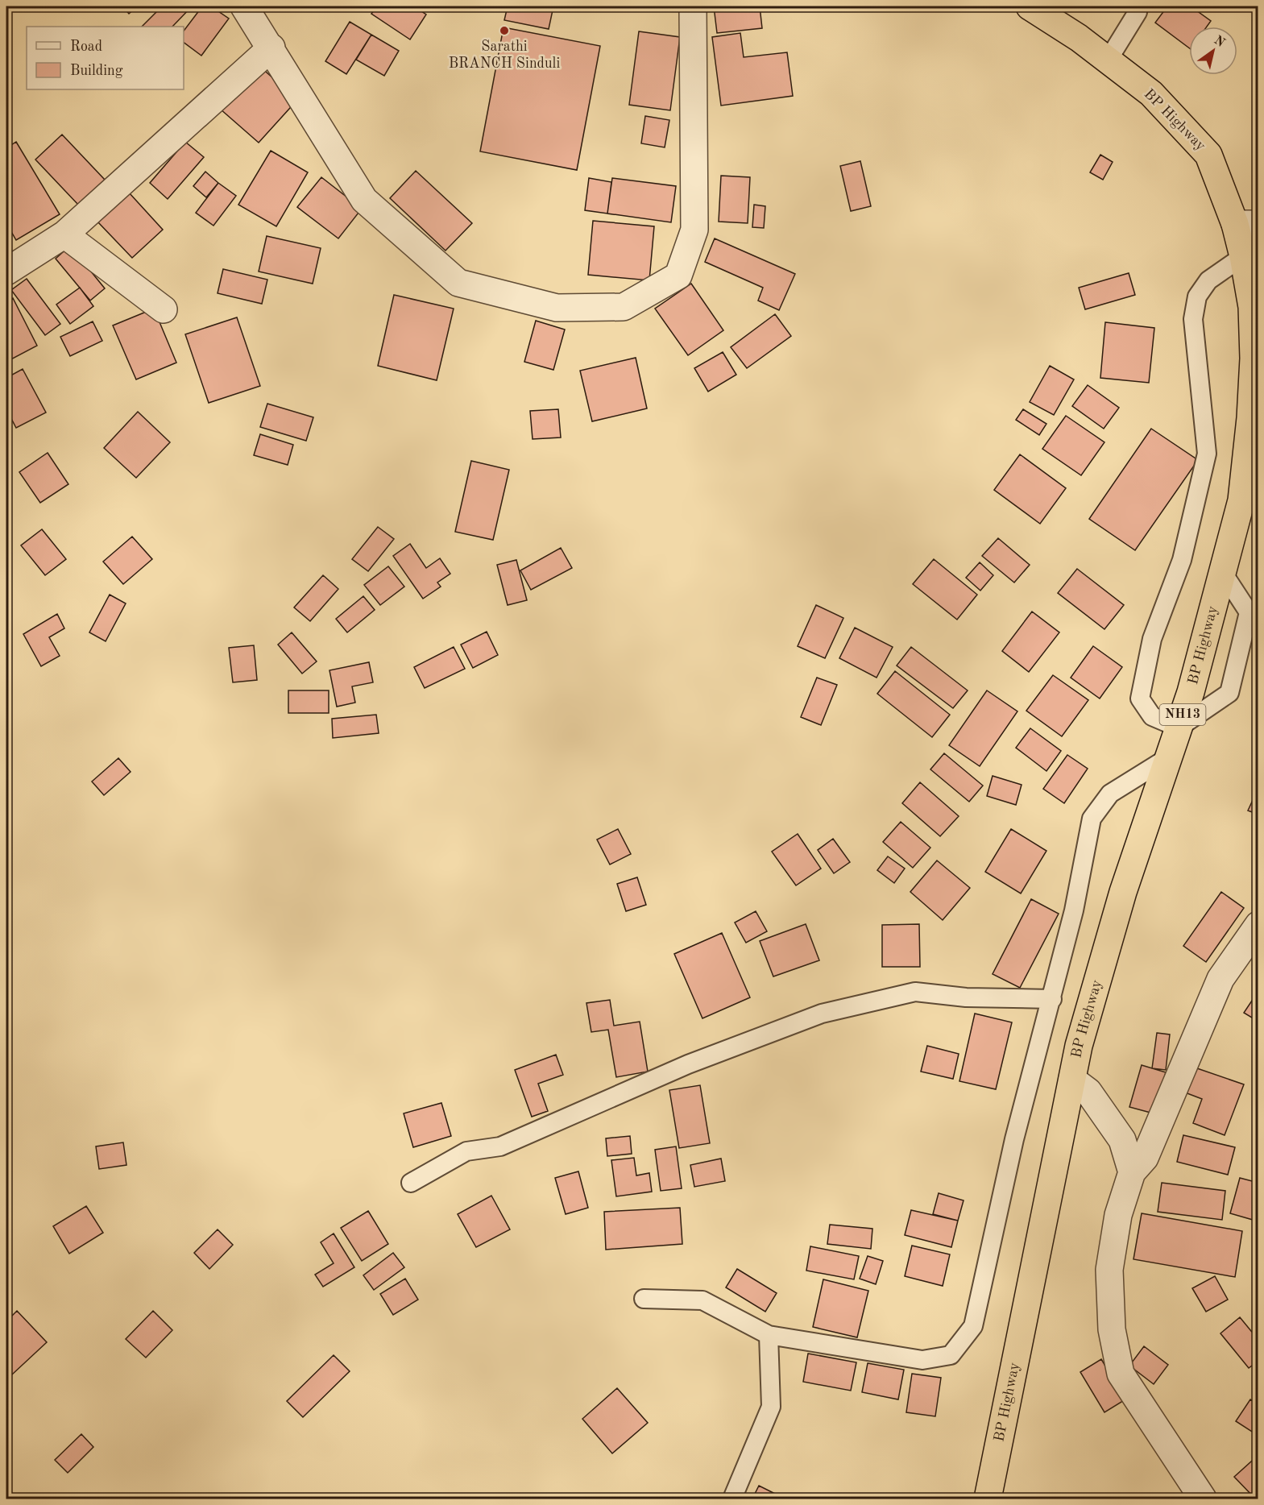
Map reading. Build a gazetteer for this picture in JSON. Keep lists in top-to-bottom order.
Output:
{
  "streets": {
    "highway": ["BP Highway", "NH13"]
  },
  "places": ["Sarathi BRANCH Sinduli"],
  "legend": ["Road", "Building"],
  "north": "top right"
}
